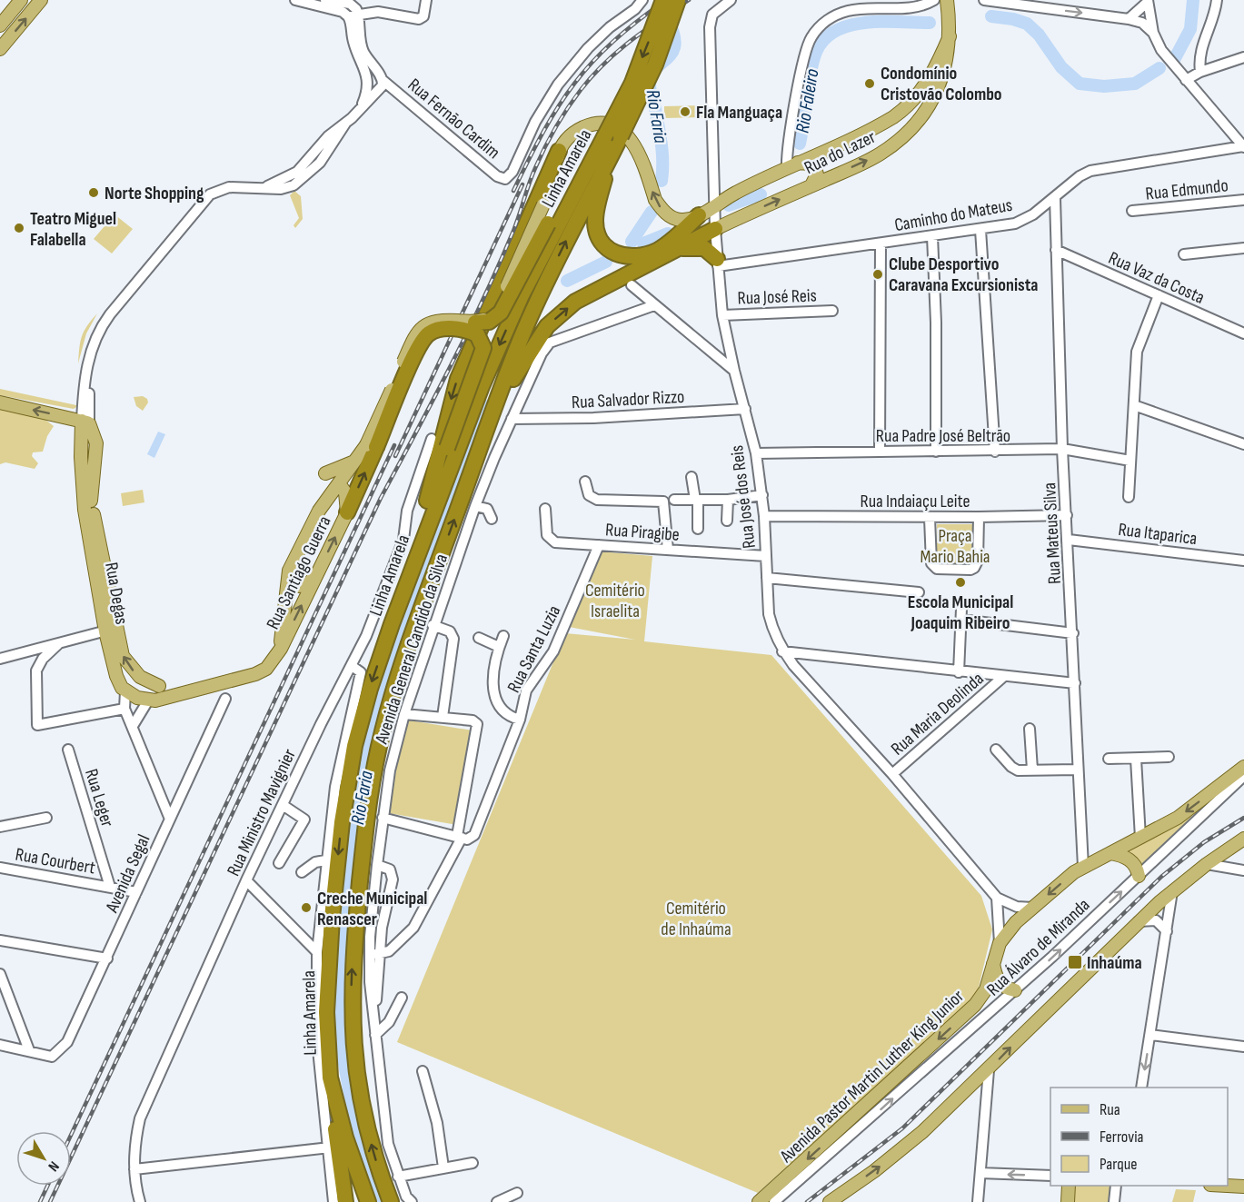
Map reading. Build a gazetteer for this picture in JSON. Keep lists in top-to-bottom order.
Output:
{
  "streets": {
    "highway": ["Linha Amarela"],
    "main road": [
      "Rua do Lazer",
      "Rua Santiago Guerra",
      "Rua Degas",
      "Avenida Pastor Martin Luther King Junior"
    ],
    "street": [
      "Rua Fernão Cardim",
      "Rua Edmundo",
      "Caminho do Mateus",
      "Rua Vaz da Costa",
      "Rua José Reis",
      "Rua Salvador Rizzo",
      "Rua Padre José Beltrão",
      "Rua José dos Reis",
      "Rua Indaiaçu Leite",
      "Rua Piragibe",
      "Rua Mateus Silva",
      "Rua Itaparica",
      "Avenida General Candido da Silva",
      "Rua Santa Luzia",
      "Rua Maria Deolinda",
      "Rua Leger",
      "Rua Ministro Mavignier",
      "Rua Courbert",
      "Avenida Segal",
      "Rua Álvaro de Miranda"
    ]
  },
  "crossings": [
    ["Rua Fernão Cardim", "Rua Degas"],
    ["Rua do Lazer", "Rua José dos Reis"],
    ["Caminho do Mateus", "Rua José dos Reis"],
    ["Caminho do Mateus", "Rua Mateus Silva"],
    ["Rua Vaz da Costa", "Rua Mateus Silva"],
    ["Rua José Reis", "Rua José dos Reis"],
    ["Rua Salvador Rizzo", "Rua José dos Reis"],
    ["Rua Salvador Rizzo", "Avenida General Candido da Silva"],
    ["Rua Padre José Beltrão", "Rua José dos Reis"],
    ["Rua Padre José Beltrão", "Rua Mateus Silva"],
    ["Rua José dos Reis", "Rua Indaiaçu Leite"],
    ["Rua José dos Reis", "Rua Piragibe"],
    ["Rua José dos Reis", "Rua Maria Deolinda"],
    ["Rua José dos Reis", "Avenida Pastor Martin Luther King Junior"],
    ["Rua Indaiaçu Leite", "Rua Mateus Silva"],
    ["Rua Piragibe", "Rua Santa Luzia"],
    ["Rua Mateus Silva", "Rua Itaparica"],
    ["Rua Mateus Silva", "Avenida Pastor Martin Luther King Junior"],
    ["Rua Degas", "Avenida Segal"],
    ["Avenida General Candido da Silva", "Rua Ministro Mavignier"],
    ["Rua Leger", "Rua Courbert"],
    ["Rua Courbert", "Avenida Segal"],
    ["Rua Álvaro de Miranda", "Avenida Pastor Martin Luther King Junior"]
  ],
  "one_way": ["Rua Álvaro de Miranda"],
  "water": ["Rio Faleiro", "Rio Faria"],
  "parks": ["Praça Mario Bahia", "Cemitério Israelita", "Cemitério de Inhaúma"],
  "places": {
    "other": [
      "Condomínio Cristovão Colombo",
      "Fla Manguaça",
      "Norte Shopping",
      "Teatro Miguel Falabella",
      "Clube Desportivo Caravana Excursionista",
      "Escola Municipal Joaquim Ribeiro",
      "Creche Municipal Renascer"
    ],
    "transit": ["Inhaúma"]
  },
  "legend": ["Rua", "Ferrovia", "Parque"],
  "north": "bottom right"
}
